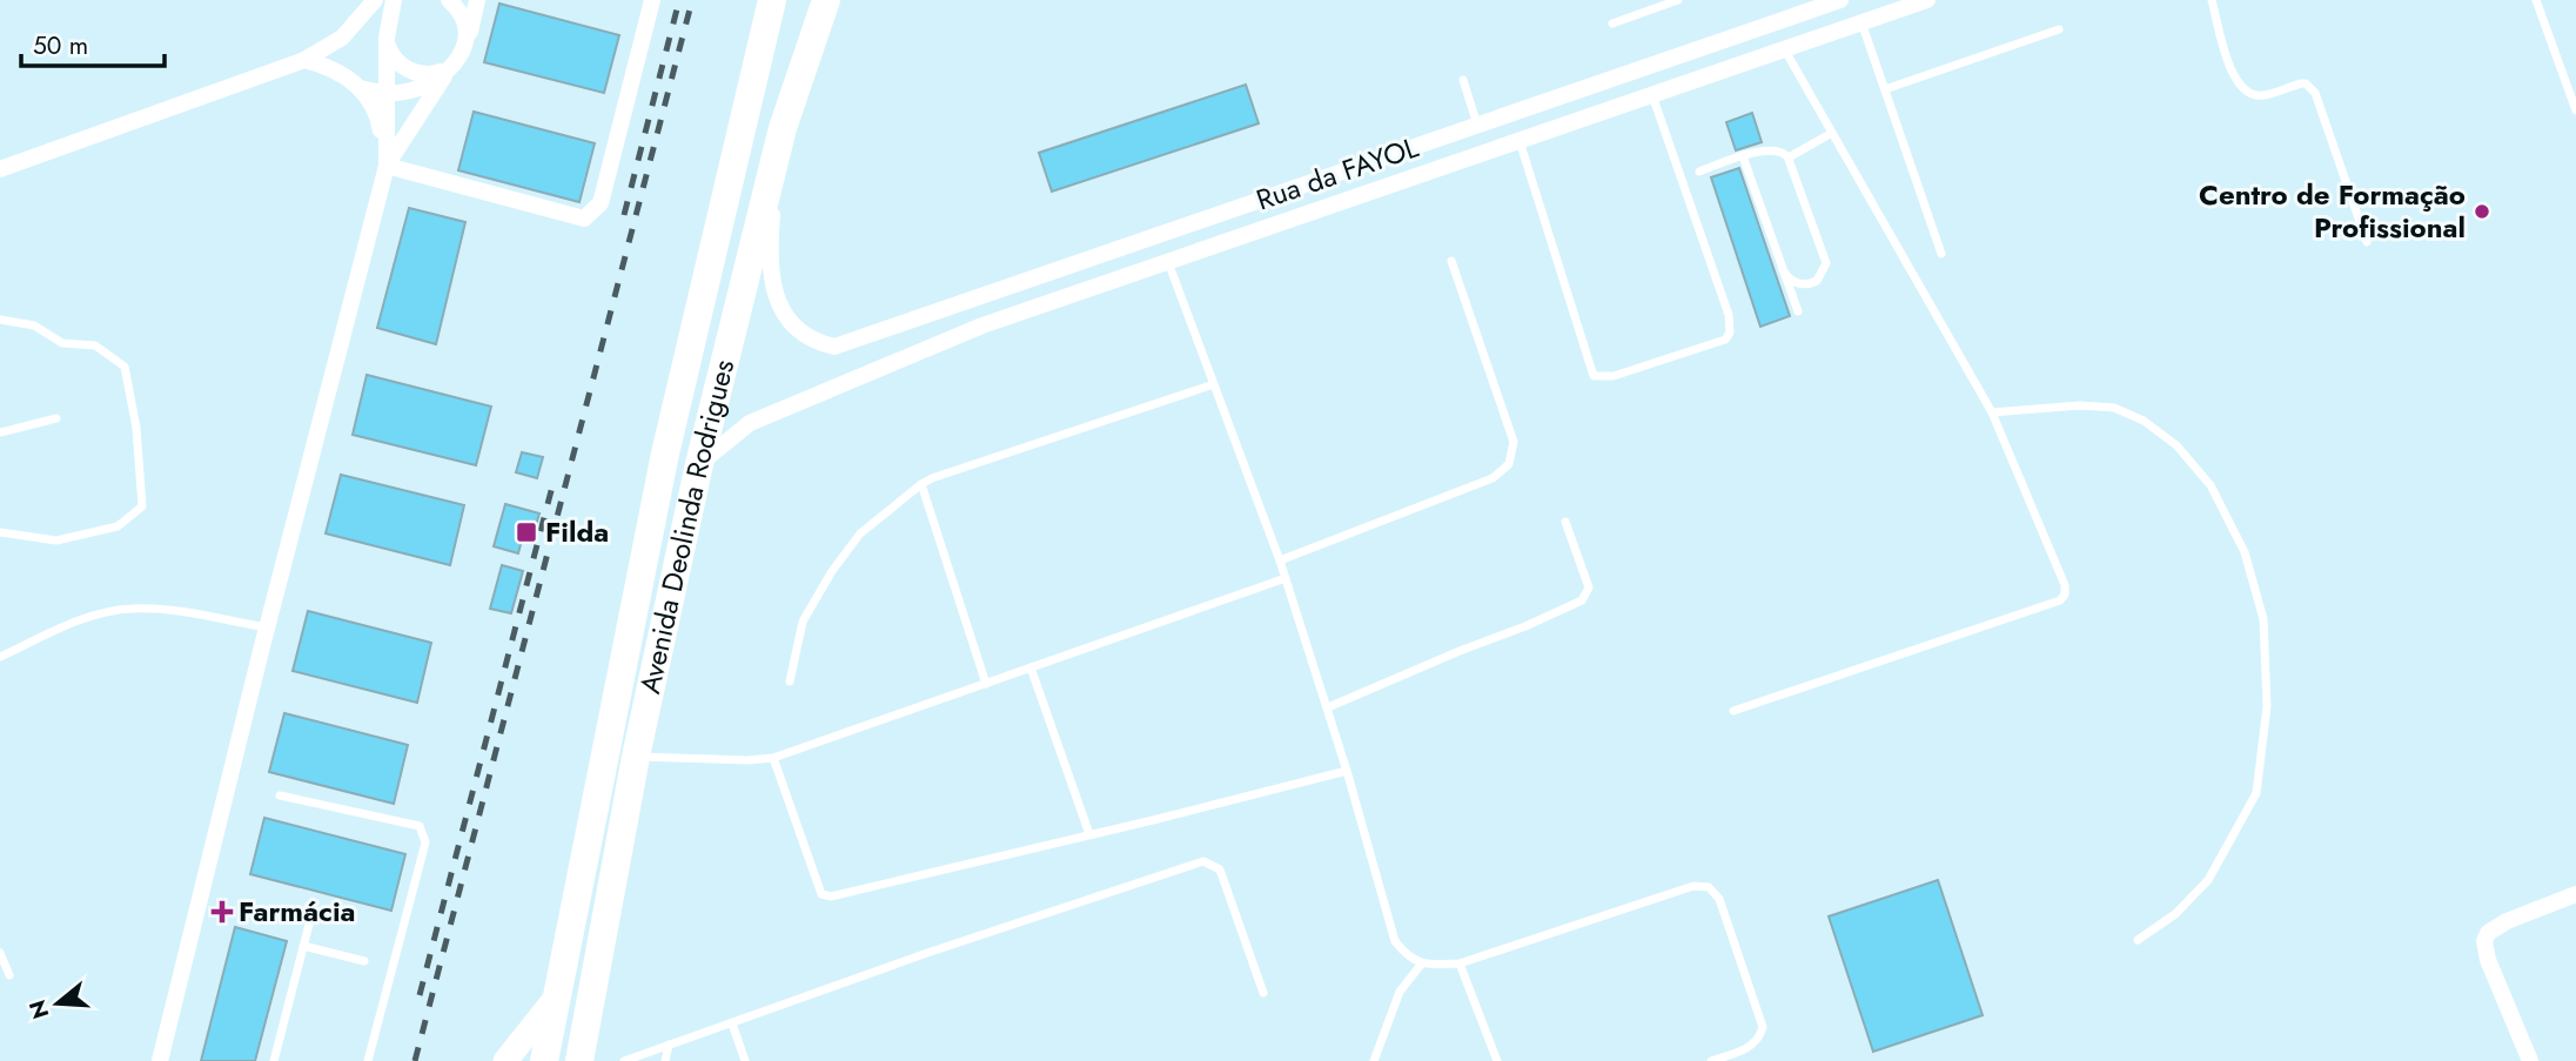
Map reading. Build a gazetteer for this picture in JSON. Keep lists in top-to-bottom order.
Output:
{
  "streets": {
    "highway": ["Avenida Deolinda Rodrigues"],
    "street": ["Rua da FAYOL"]
  },
  "crossings": [
    ["Rua da FAYOL", "Avenida Deolinda Rodrigues"]
  ],
  "places": {
    "other": ["Centro de Formação Profissional"],
    "transit": ["Filda"],
    "health": ["Farmácia"]
  },
  "scale_bar": "50 m",
  "north": "left"
}
